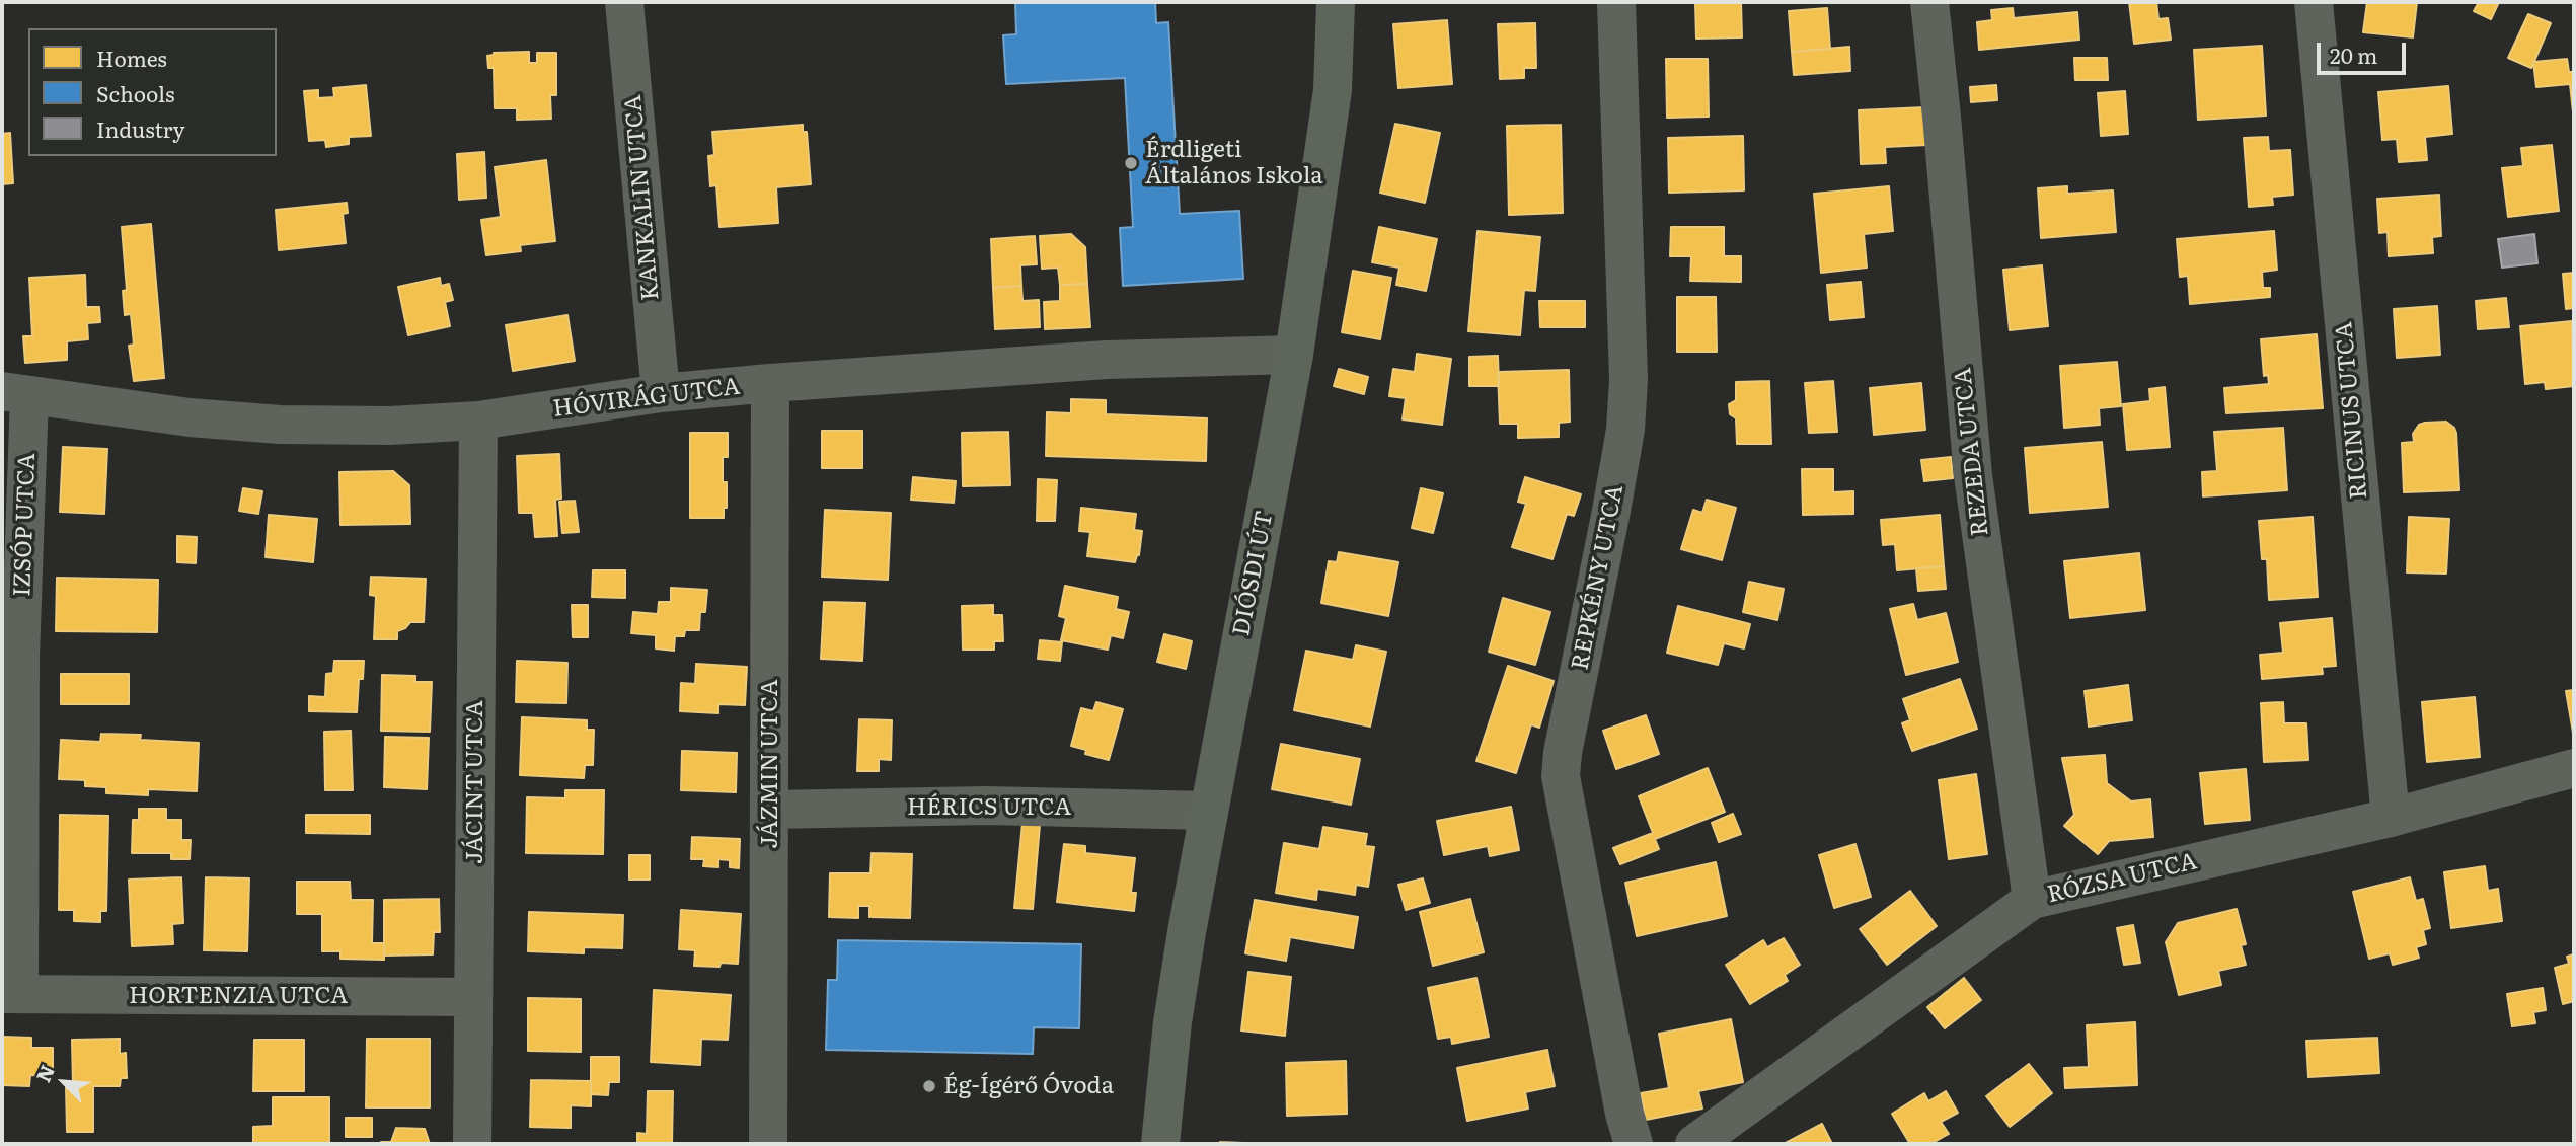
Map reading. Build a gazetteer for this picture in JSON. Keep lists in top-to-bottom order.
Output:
{
  "streets": {
    "main road": ["DIÓSDI ÚT"],
    "street": [
      "KANKALIN UTCA",
      "HÓVIRÁG UTCA",
      "RICINUS UTCA",
      "REZEDA UTCA",
      "IZSÓP UTCA",
      "REPKÉNY UTCA",
      "JÁZMIN UTCA",
      "JÁCINT UTCA",
      "HÉRICS UTCA",
      "RÓZSA UTCA",
      "HORTENZIA UTCA"
    ]
  },
  "crossings": [
    ["KANKALIN UTCA", "HÓVIRÁG UTCA"],
    ["HÓVIRÁG UTCA", "IZSÓP UTCA"],
    ["HÓVIRÁG UTCA", "DIÓSDI ÚT"],
    ["HÓVIRÁG UTCA", "JÁZMIN UTCA"],
    ["HÓVIRÁG UTCA", "JÁCINT UTCA"],
    ["RICINUS UTCA", "RÓZSA UTCA"],
    ["REZEDA UTCA", "RÓZSA UTCA"],
    ["IZSÓP UTCA", "HORTENZIA UTCA"],
    ["DIÓSDI ÚT", "HÉRICS UTCA"],
    ["JÁZMIN UTCA", "HÉRICS UTCA"],
    ["JÁCINT UTCA", "HORTENZIA UTCA"]
  ],
  "places": ["Érdligeti Általános Iskola", "Ég-Ígérő Óvoda"],
  "legend": ["Homes", "Schools", "Industry"],
  "scale_bar": "20 m",
  "north": "top left"
}
